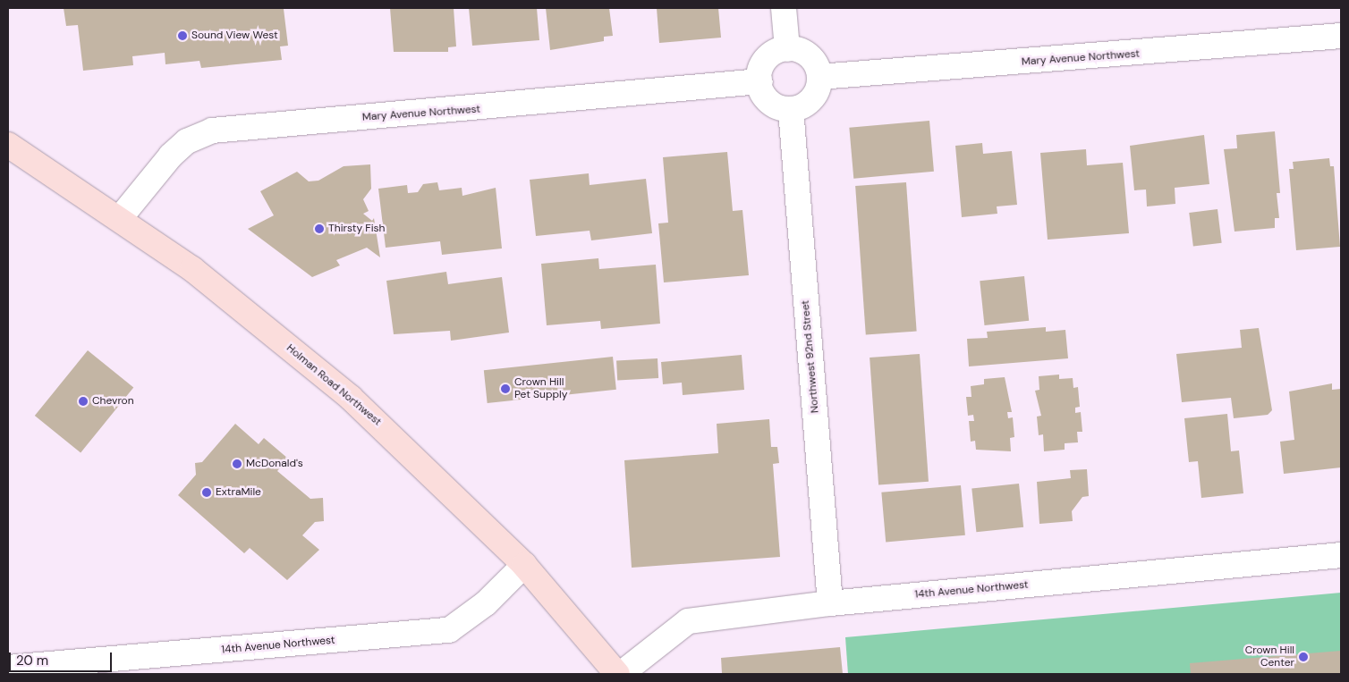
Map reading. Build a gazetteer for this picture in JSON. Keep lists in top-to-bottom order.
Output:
{
  "streets": {
    "main road": ["Holman Road Northwest"],
    "street": ["Mary Avenue Northwest", "Northwest 92nd Street", "14th Avenue Northwest"]
  },
  "crossings": [
    ["Mary Avenue Northwest", "Northwest 92nd Street"],
    ["Mary Avenue Northwest", "Holman Road Northwest"],
    ["Northwest 92nd Street", "14th Avenue Northwest"],
    ["Holman Road Northwest", "14th Avenue Northwest"]
  ],
  "places": [
    "Sound View West",
    "Thirsty Fish",
    "Crown Hill Pet Supply",
    "Chevron",
    "McDonald's",
    "ExtraMile",
    "Crown Hill Center"
  ],
  "scale_bar": "20 m"
}
